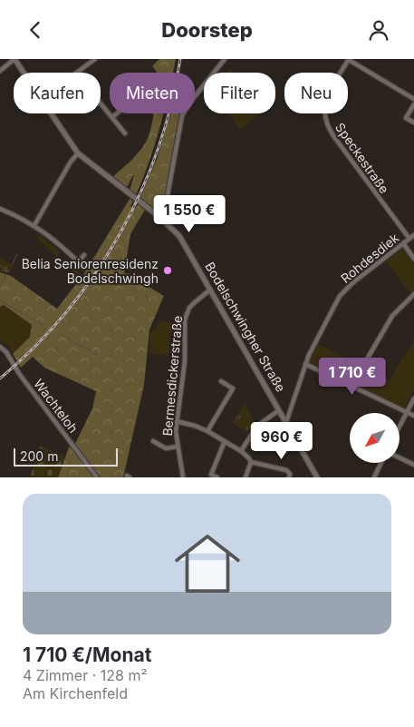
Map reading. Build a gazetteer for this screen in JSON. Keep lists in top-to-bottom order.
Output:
{
  "streets": {
    "street": [
      "Speckestraße",
      "Rohdesdiek",
      "Bodelschwingher Straße",
      "Bermesdickerstraße",
      "Wachteloh"
    ]
  },
  "crossings": [
    ["Speckestraße", "Rohdesdiek"],
    ["Rohdesdiek", "Bodelschwingher Straße"],
    ["Bodelschwingher Straße", "Bermesdickerstraße"]
  ],
  "places": ["Belia Seniorenresidenz Bodelschwingh"],
  "scale_bar": "200 m",
  "north": "bottom left",
  "page": {
    "header": "Doorstep",
    "chip": [
      "Kaufen",
      "Mieten",
      "Filter",
      "Neu"
    ],
    "price": ["1 550 €", "1 710 €", "960 €"],
    "scale": "200 m",
    "list": [
      {
        "name": "1 710 €/Monat",
        "note": "4 Zimmer · 128 m² · Am Kirchenfeld"
      }
    ]
  }
}
